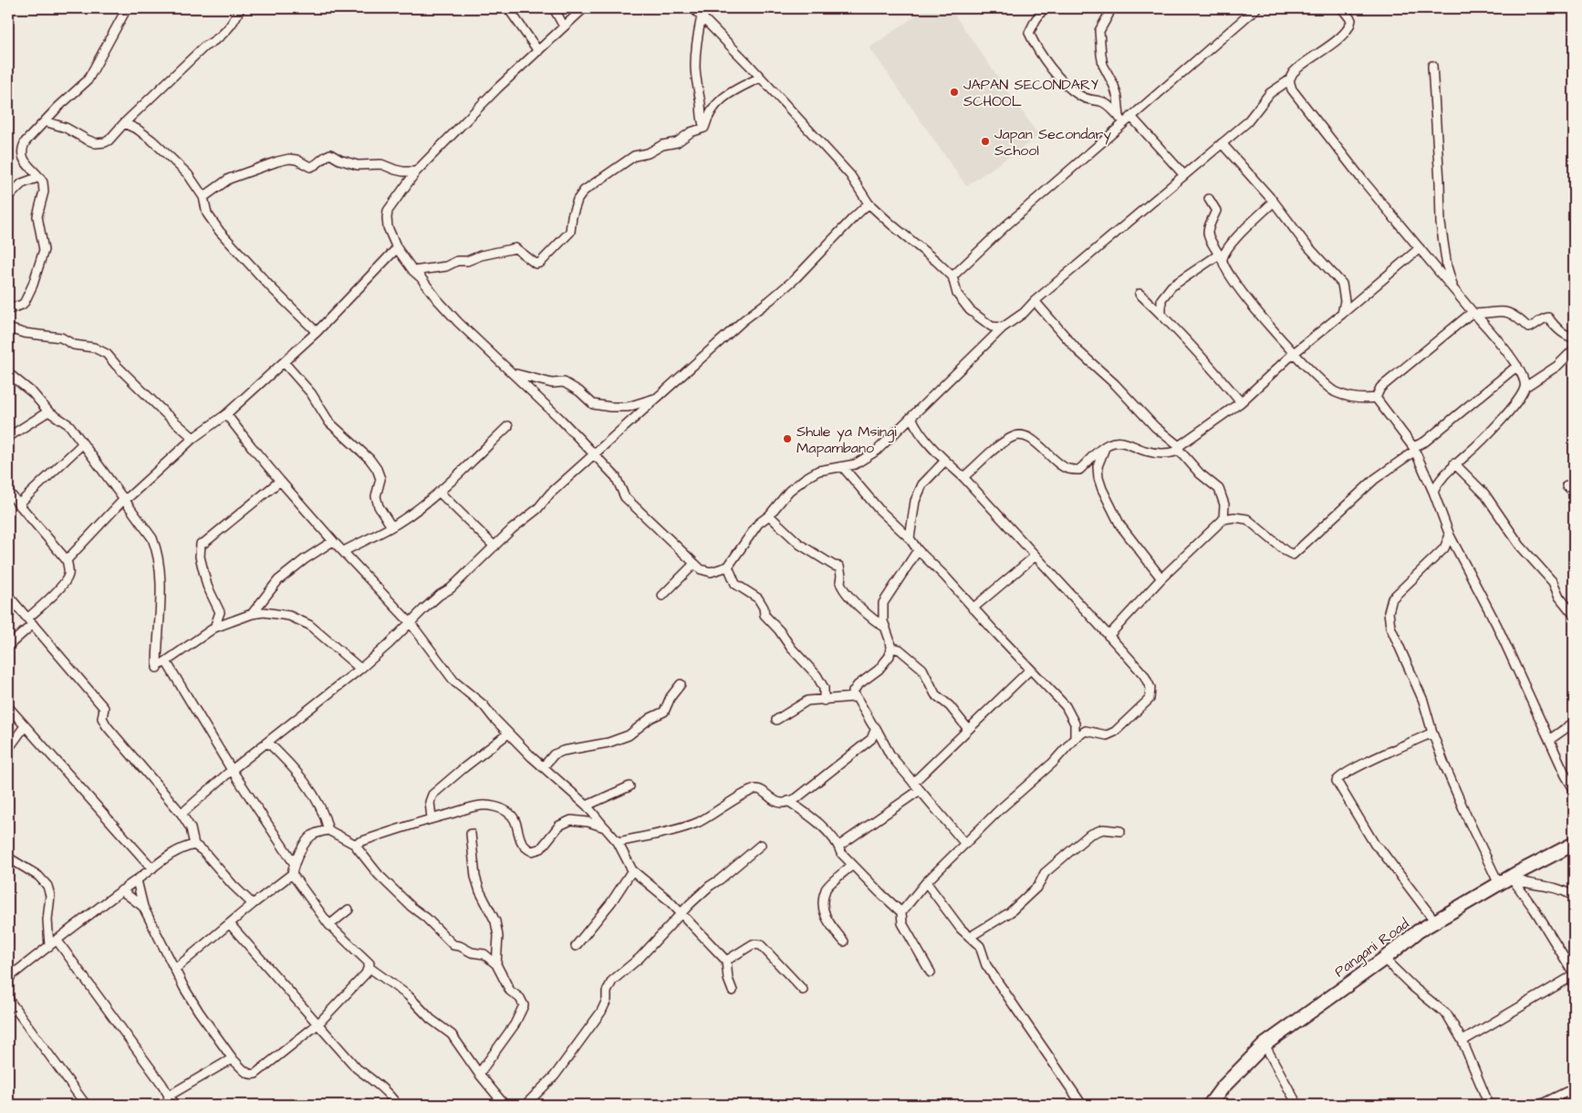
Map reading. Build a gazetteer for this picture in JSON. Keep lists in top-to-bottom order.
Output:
{
  "streets": {
    "main road": ["Pangani Road"]
  },
  "places": ["JAPAN SECONDARY SCHOOL", "Japan Secondary School", "Shule ya Msingi Mapambano"]
}
